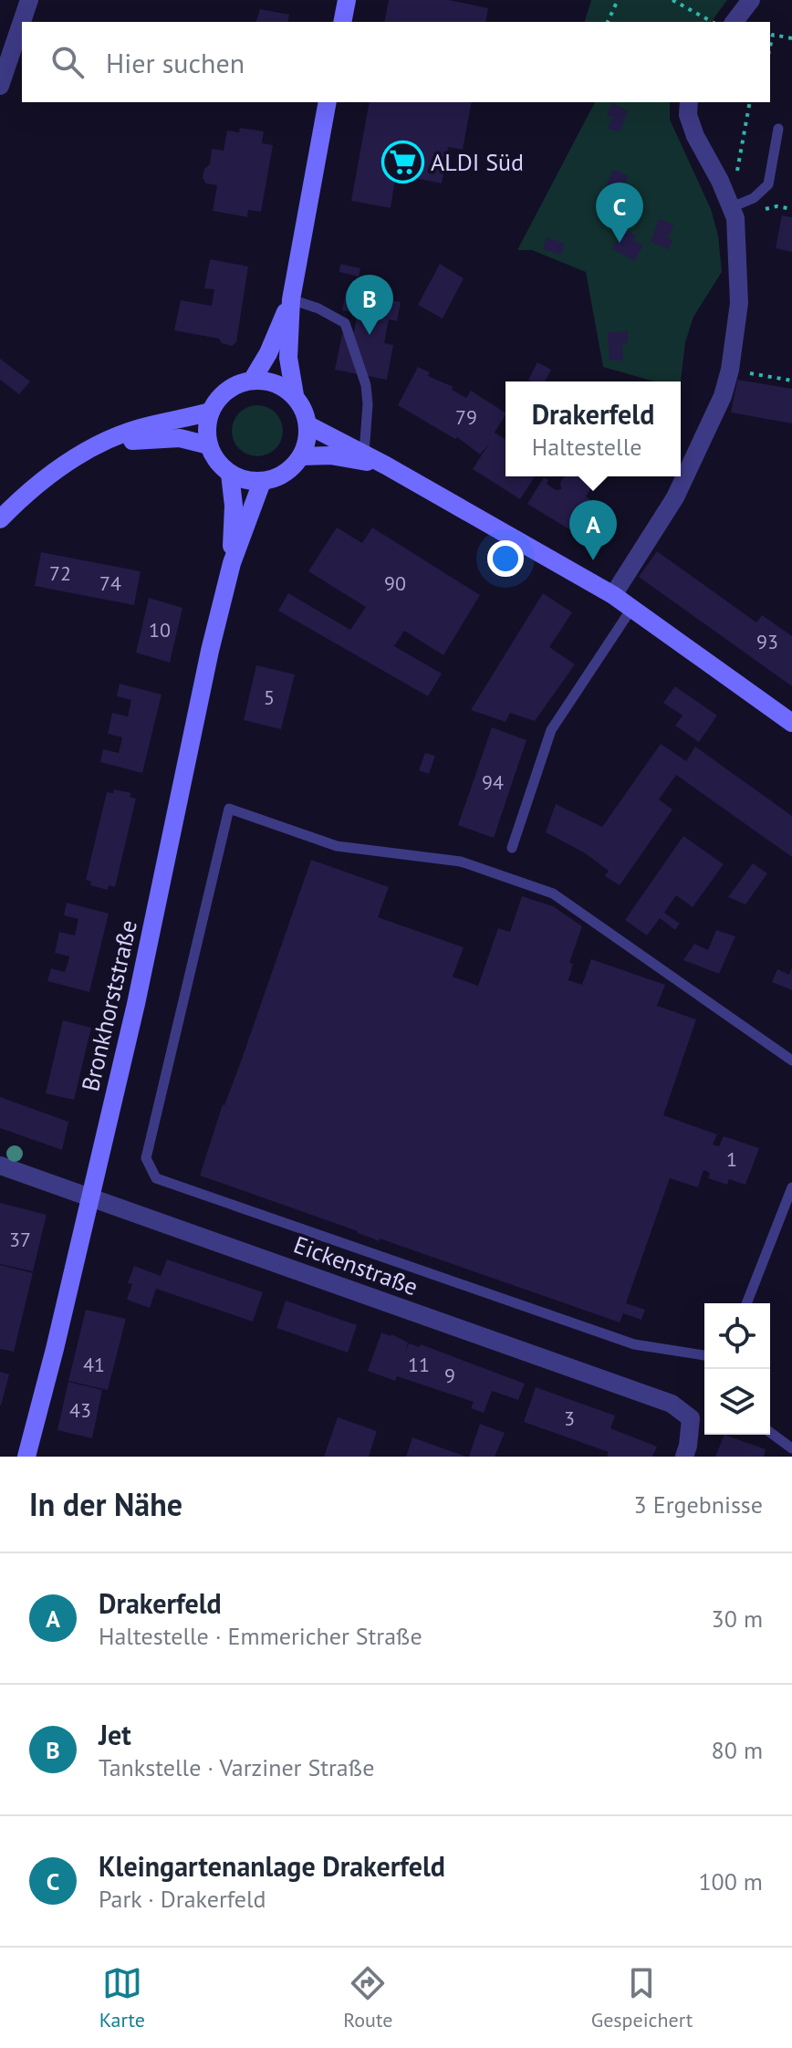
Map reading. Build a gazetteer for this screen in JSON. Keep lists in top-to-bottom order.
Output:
{
  "streets": {
    "street": ["Bronkhorststraße", "Eickenstraße"]
  },
  "crossings": [
    ["Bronkhorststraße", "Eickenstraße"]
  ],
  "places": {
    "supermarket": ["ALDI Süd"]
  },
  "house_numbers": [
    "79",
    "72",
    "74",
    "90",
    "10",
    "93",
    "5",
    "94",
    "1",
    "37",
    "41",
    "11",
    "9",
    "43",
    "3"
  ],
  "page": {
    "search": "Hier suchen",
    "pins": ["C", "B", "A"],
    "popup": ["Drakerfeld", "Haltestelle"],
    "heading": ["In der Nähe", "3 Ergebnisse"],
    "list": [
      {
        "mark": "A",
        "name": "Drakerfeld",
        "note": "Haltestelle · Emmericher Straße",
        "value": "30 m"
      },
      {
        "mark": "B",
        "name": "Jet",
        "note": "Tankstelle · Varziner Straße",
        "value": "80 m"
      },
      {
        "mark": "C",
        "name": "Kleingartenanlage Drakerfeld",
        "note": "Park · Drakerfeld",
        "value": "100 m"
      }
    ],
    "nav": ["Karte", "Route", "Gespeichert"]
  }
}
